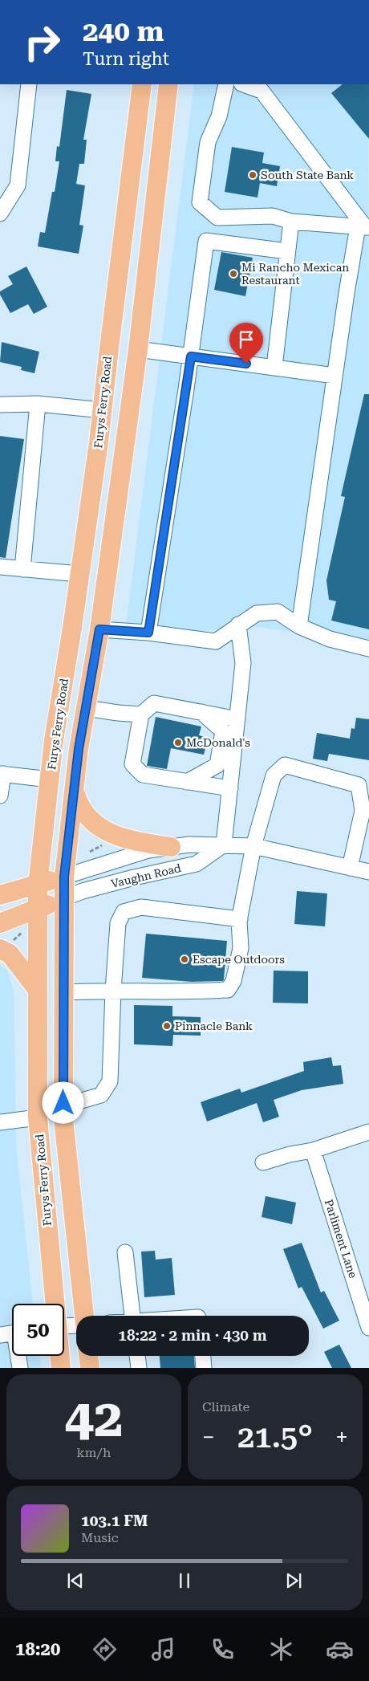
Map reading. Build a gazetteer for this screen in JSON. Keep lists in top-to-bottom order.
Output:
{
  "streets": {
    "main road": ["Furys Ferry Road"],
    "street": ["Vaughn Road", "Parliment Lane"]
  },
  "places": [
    "South State Bank",
    "Mi Rancho Mexican Restaurant",
    "McDonald's",
    "Escape Outdoors",
    "Pinnacle Bank"
  ],
  "page": {
    "turn": ["240 m", "Turn right"],
    "limit": "50",
    "trip": "18:22 · 2 min · 430 m",
    "tile": [
      ["42", "km/h"],
      "Climate"
    ],
    "heat": ["−", "21.5°", "+"],
    "song": ["103.1 FM", "Music"],
    "tabs": "18:20"
  }
}
